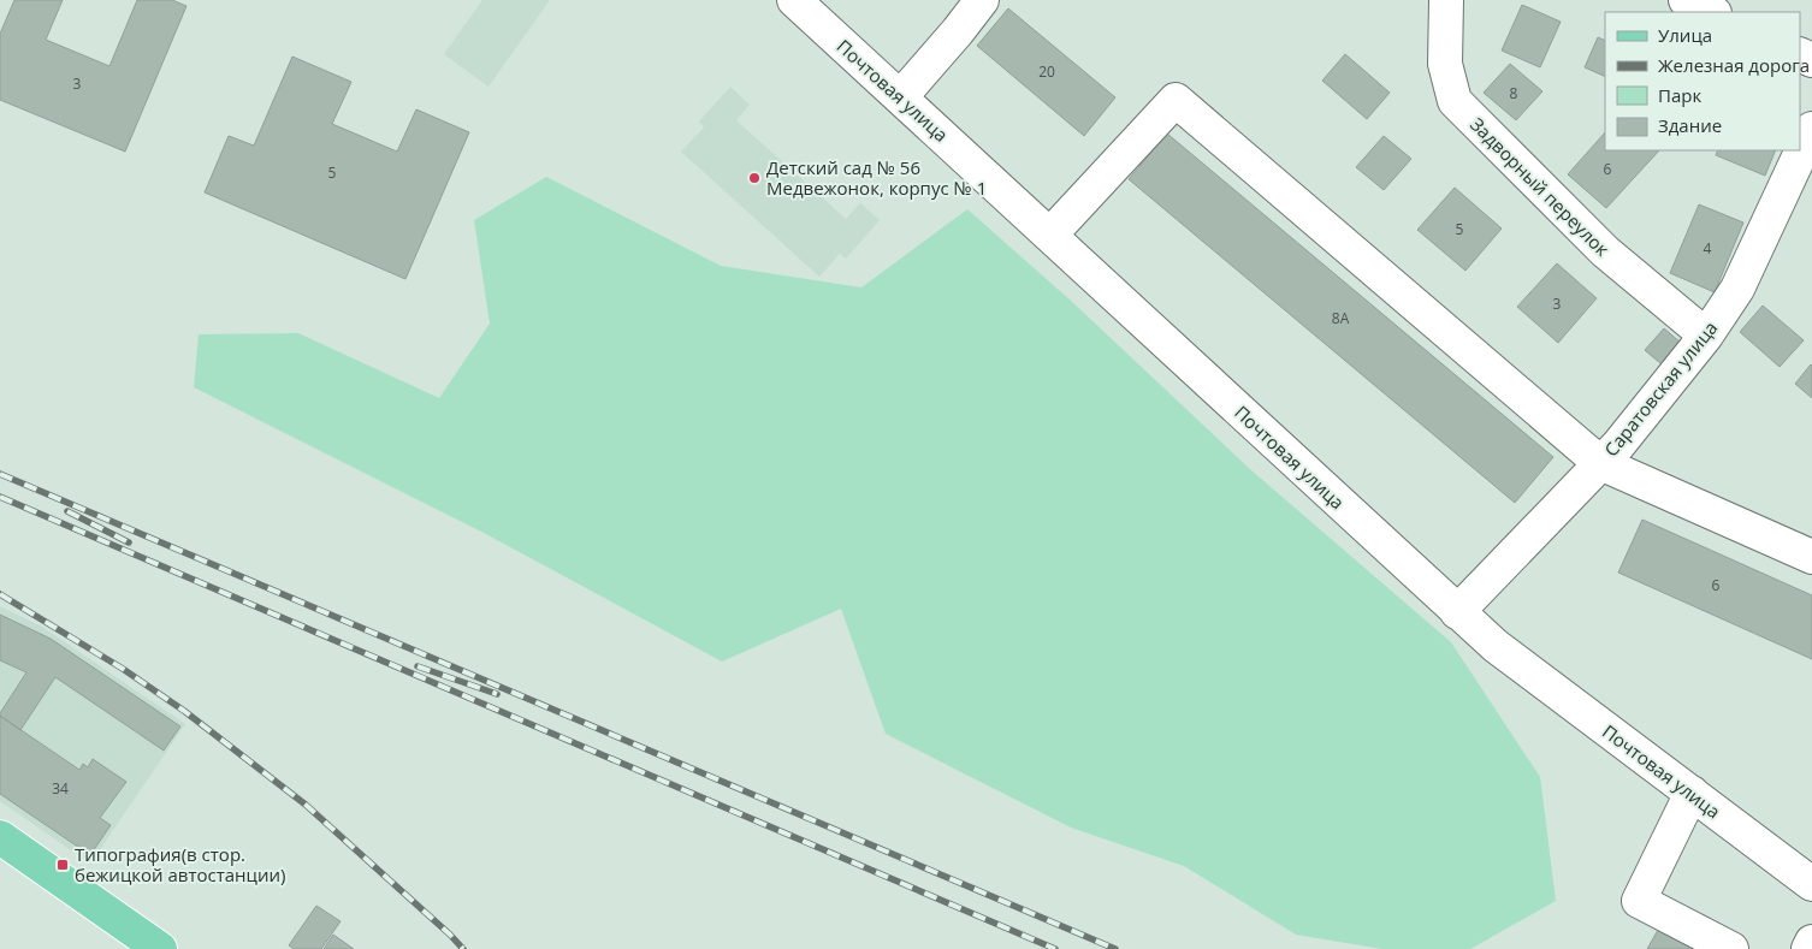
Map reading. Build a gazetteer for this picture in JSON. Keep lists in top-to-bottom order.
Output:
{
  "streets": {
    "street": ["Почтовая улица", "Задворный переулок", "Саратовская улица"]
  },
  "crossings": [
    ["Почтовая улица", "Саратовская улица"],
    ["Задворный переулок", "Саратовская улица"]
  ],
  "places": {
    "other": ["Детский сад № 56 Медвежонок, корпус № 1"],
    "transit": ["Типография(в стор. бежицкой автостанции)"]
  },
  "house_numbers": [
    "20",
    "3",
    "8",
    "6",
    "5",
    "5",
    "4",
    "3",
    "8А",
    "6",
    "34"
  ],
  "legend": [
    "Улица",
    "Железная дорога",
    "Парк",
    "Здание"
  ]
}
